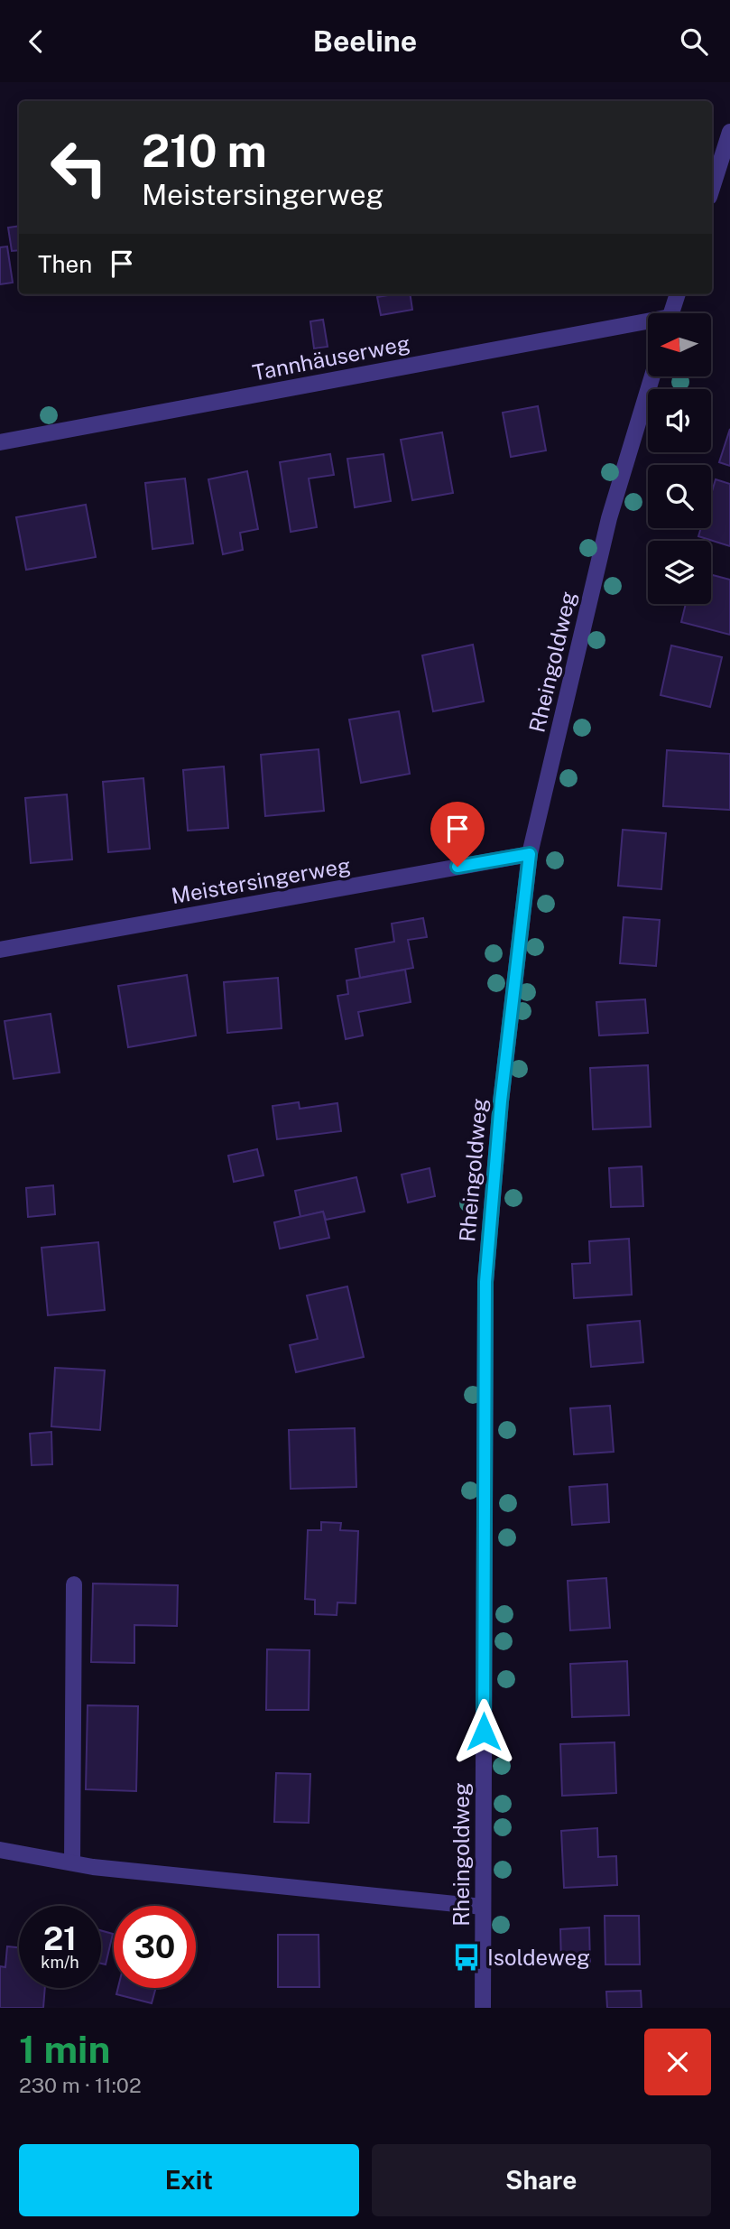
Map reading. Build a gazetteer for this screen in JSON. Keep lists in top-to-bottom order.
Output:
{
  "streets": {
    "street": ["Tannhäuserweg", "Rheingoldweg", "Meistersingerweg"]
  },
  "crossings": [
    ["Rheingoldweg", "Meistersingerweg"]
  ],
  "places": {
    "bus stop": ["Isoldeweg"]
  },
  "north": "left",
  "page": {
    "header": "Beeline",
    "turn": ["210 m", "Meistersingerweg"],
    "then": "Then",
    "speed": "21 km/h",
    "limit": "30",
    "heading": ["1 min", "230 m · 11:02"],
    "buttons": ["Exit", "Share"]
  }
}
